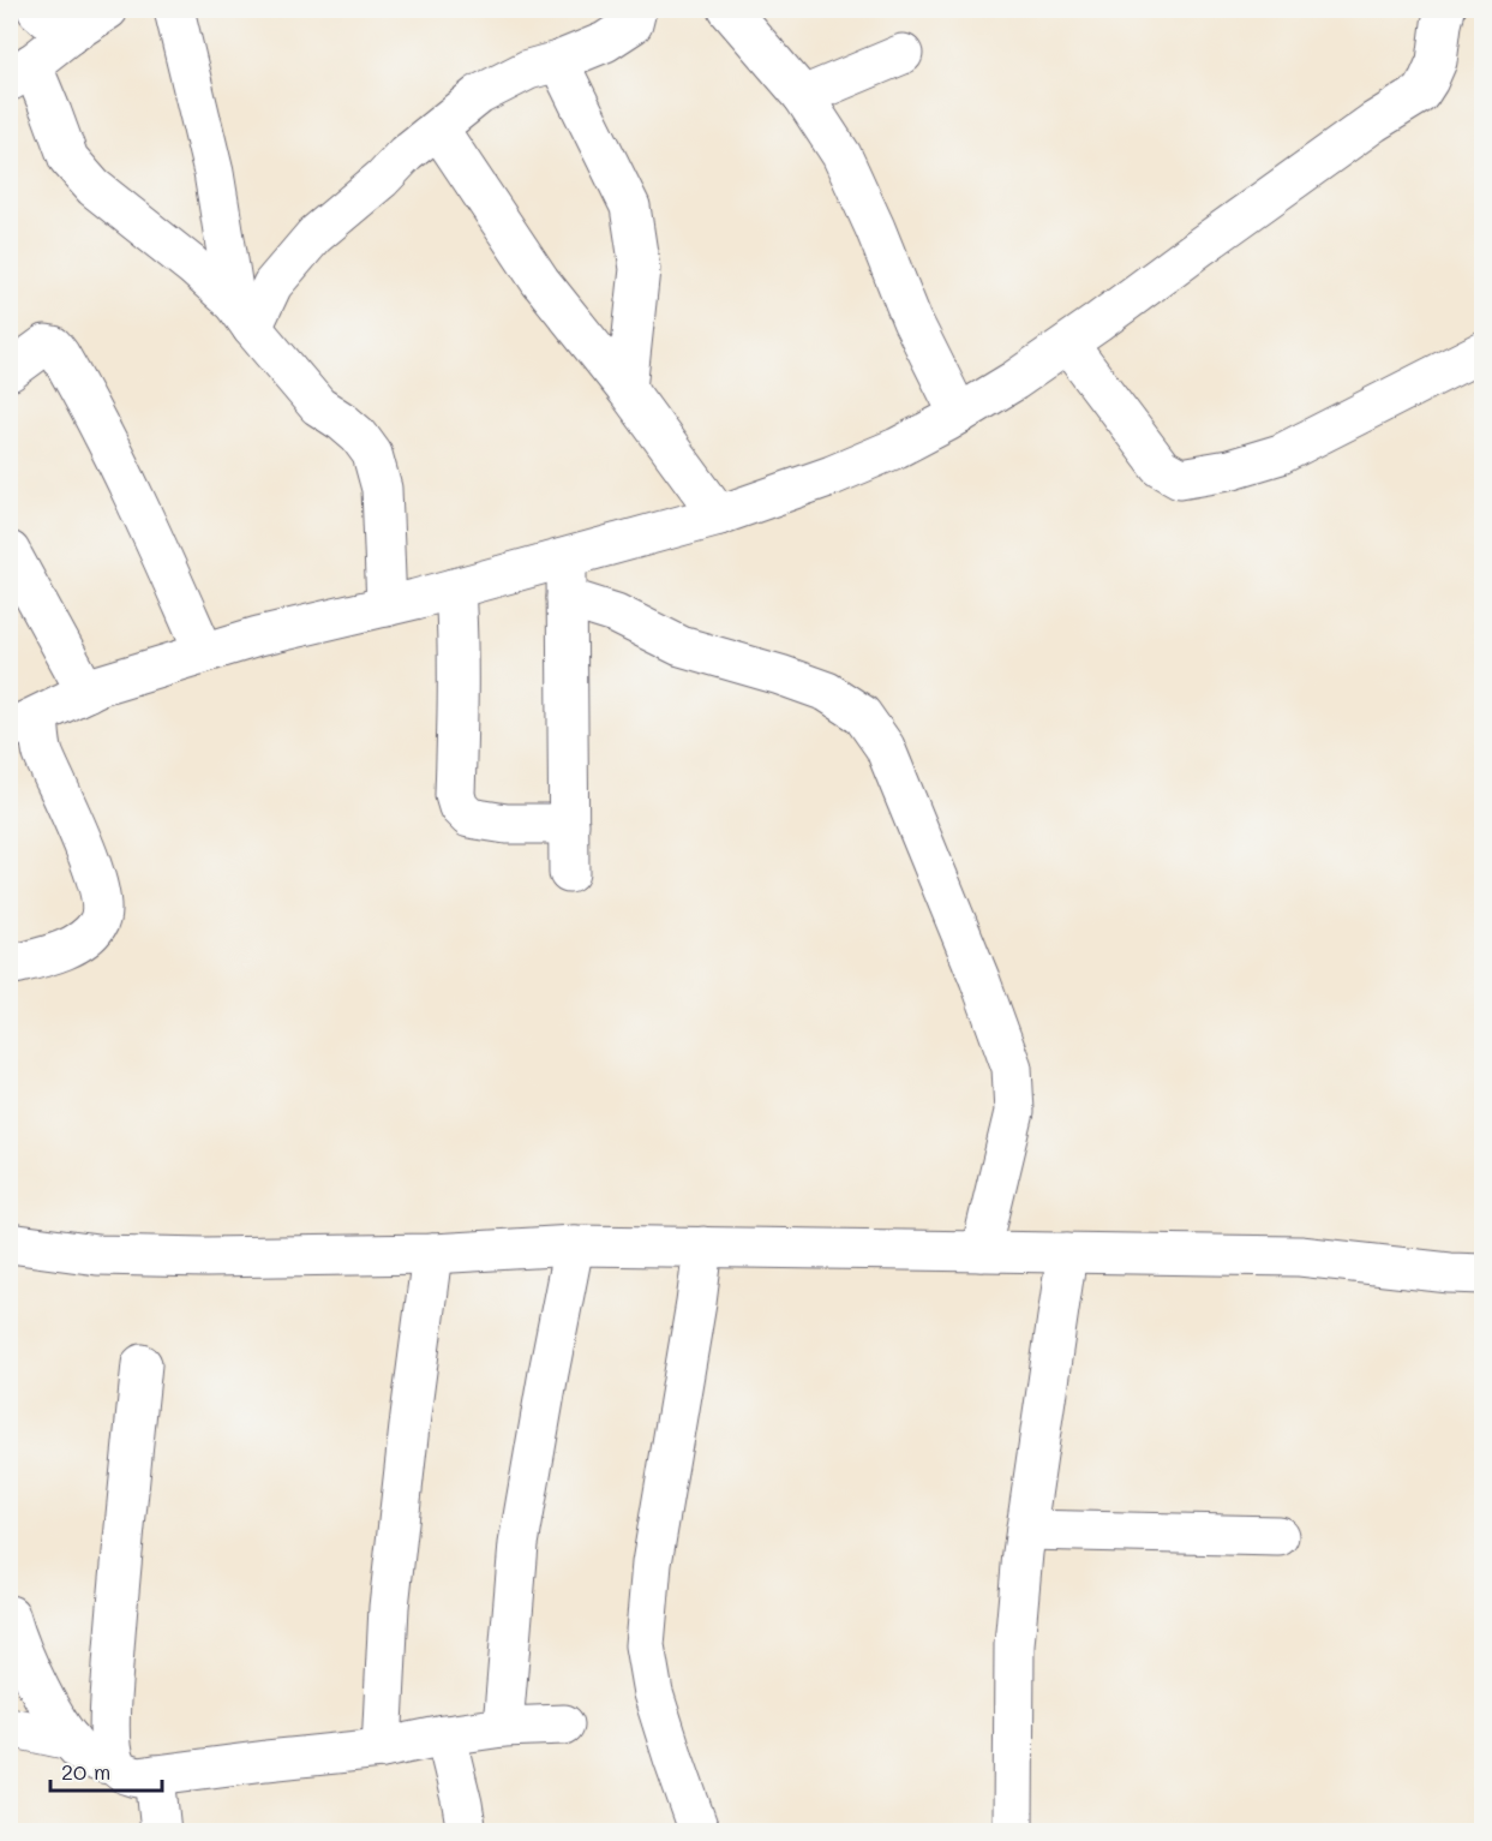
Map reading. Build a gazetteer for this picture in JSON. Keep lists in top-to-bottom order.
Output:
{
  "scale_bar": "20 m"
}
